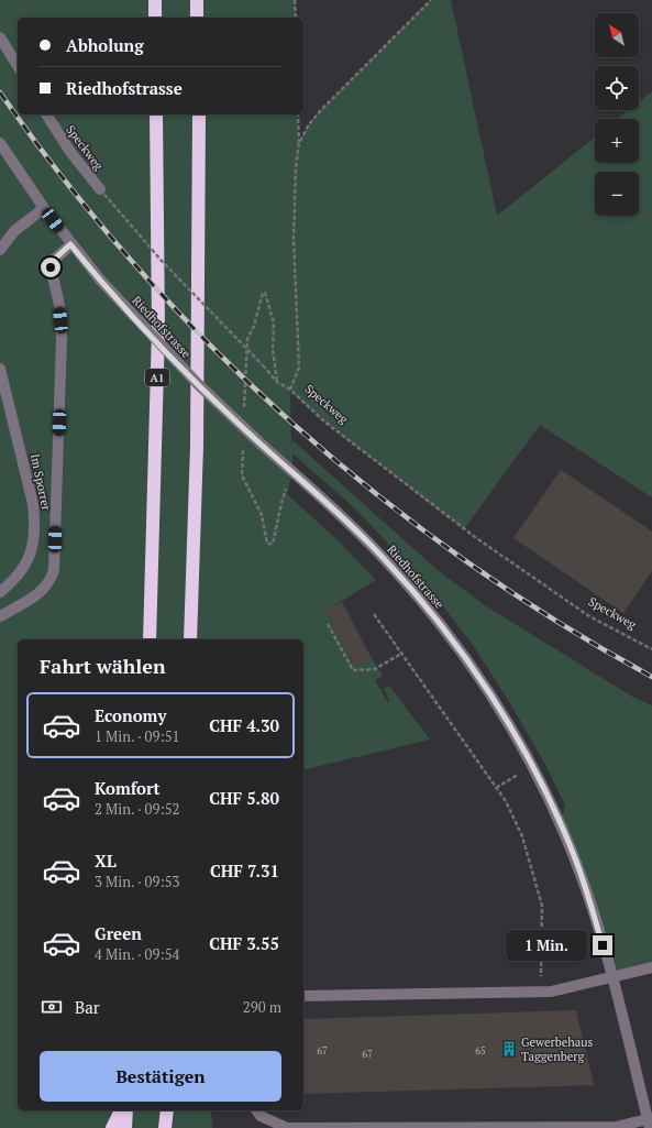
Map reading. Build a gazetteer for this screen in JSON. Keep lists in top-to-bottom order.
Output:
{
  "streets": {
    "highway": ["A1"],
    "street": ["Speckweg", "Riedhofstrasse", "Im Sporrer"]
  },
  "places": {
    "building": ["Gewerbehaus Taggenberg"]
  },
  "house_numbers": ["67", "65", "67"],
  "north": "top left",
  "page": {
    "map_buttons": ["+", "−"],
    "banner": ["Abholung", "Riedhofstrasse"],
    "heading": "Fahrt wählen",
    "list": [
      {
        "name": "Economy",
        "note": "1 Min. · 09:51",
        "value": "CHF 4.30"
      },
      {
        "name": "Komfort",
        "note": "2 Min. · 09:52",
        "value": "CHF 5.80"
      },
      {
        "name": "XL",
        "note": "3 Min. · 09:53",
        "value": "CHF 7.31"
      },
      {
        "name": "Green",
        "note": "4 Min. · 09:54",
        "value": "CHF 3.55"
      }
    ],
    "bubble": "1 Min.",
    "pay": ["Bar", "290 m"],
    "buttons": "Bestätigen"
  }
}
